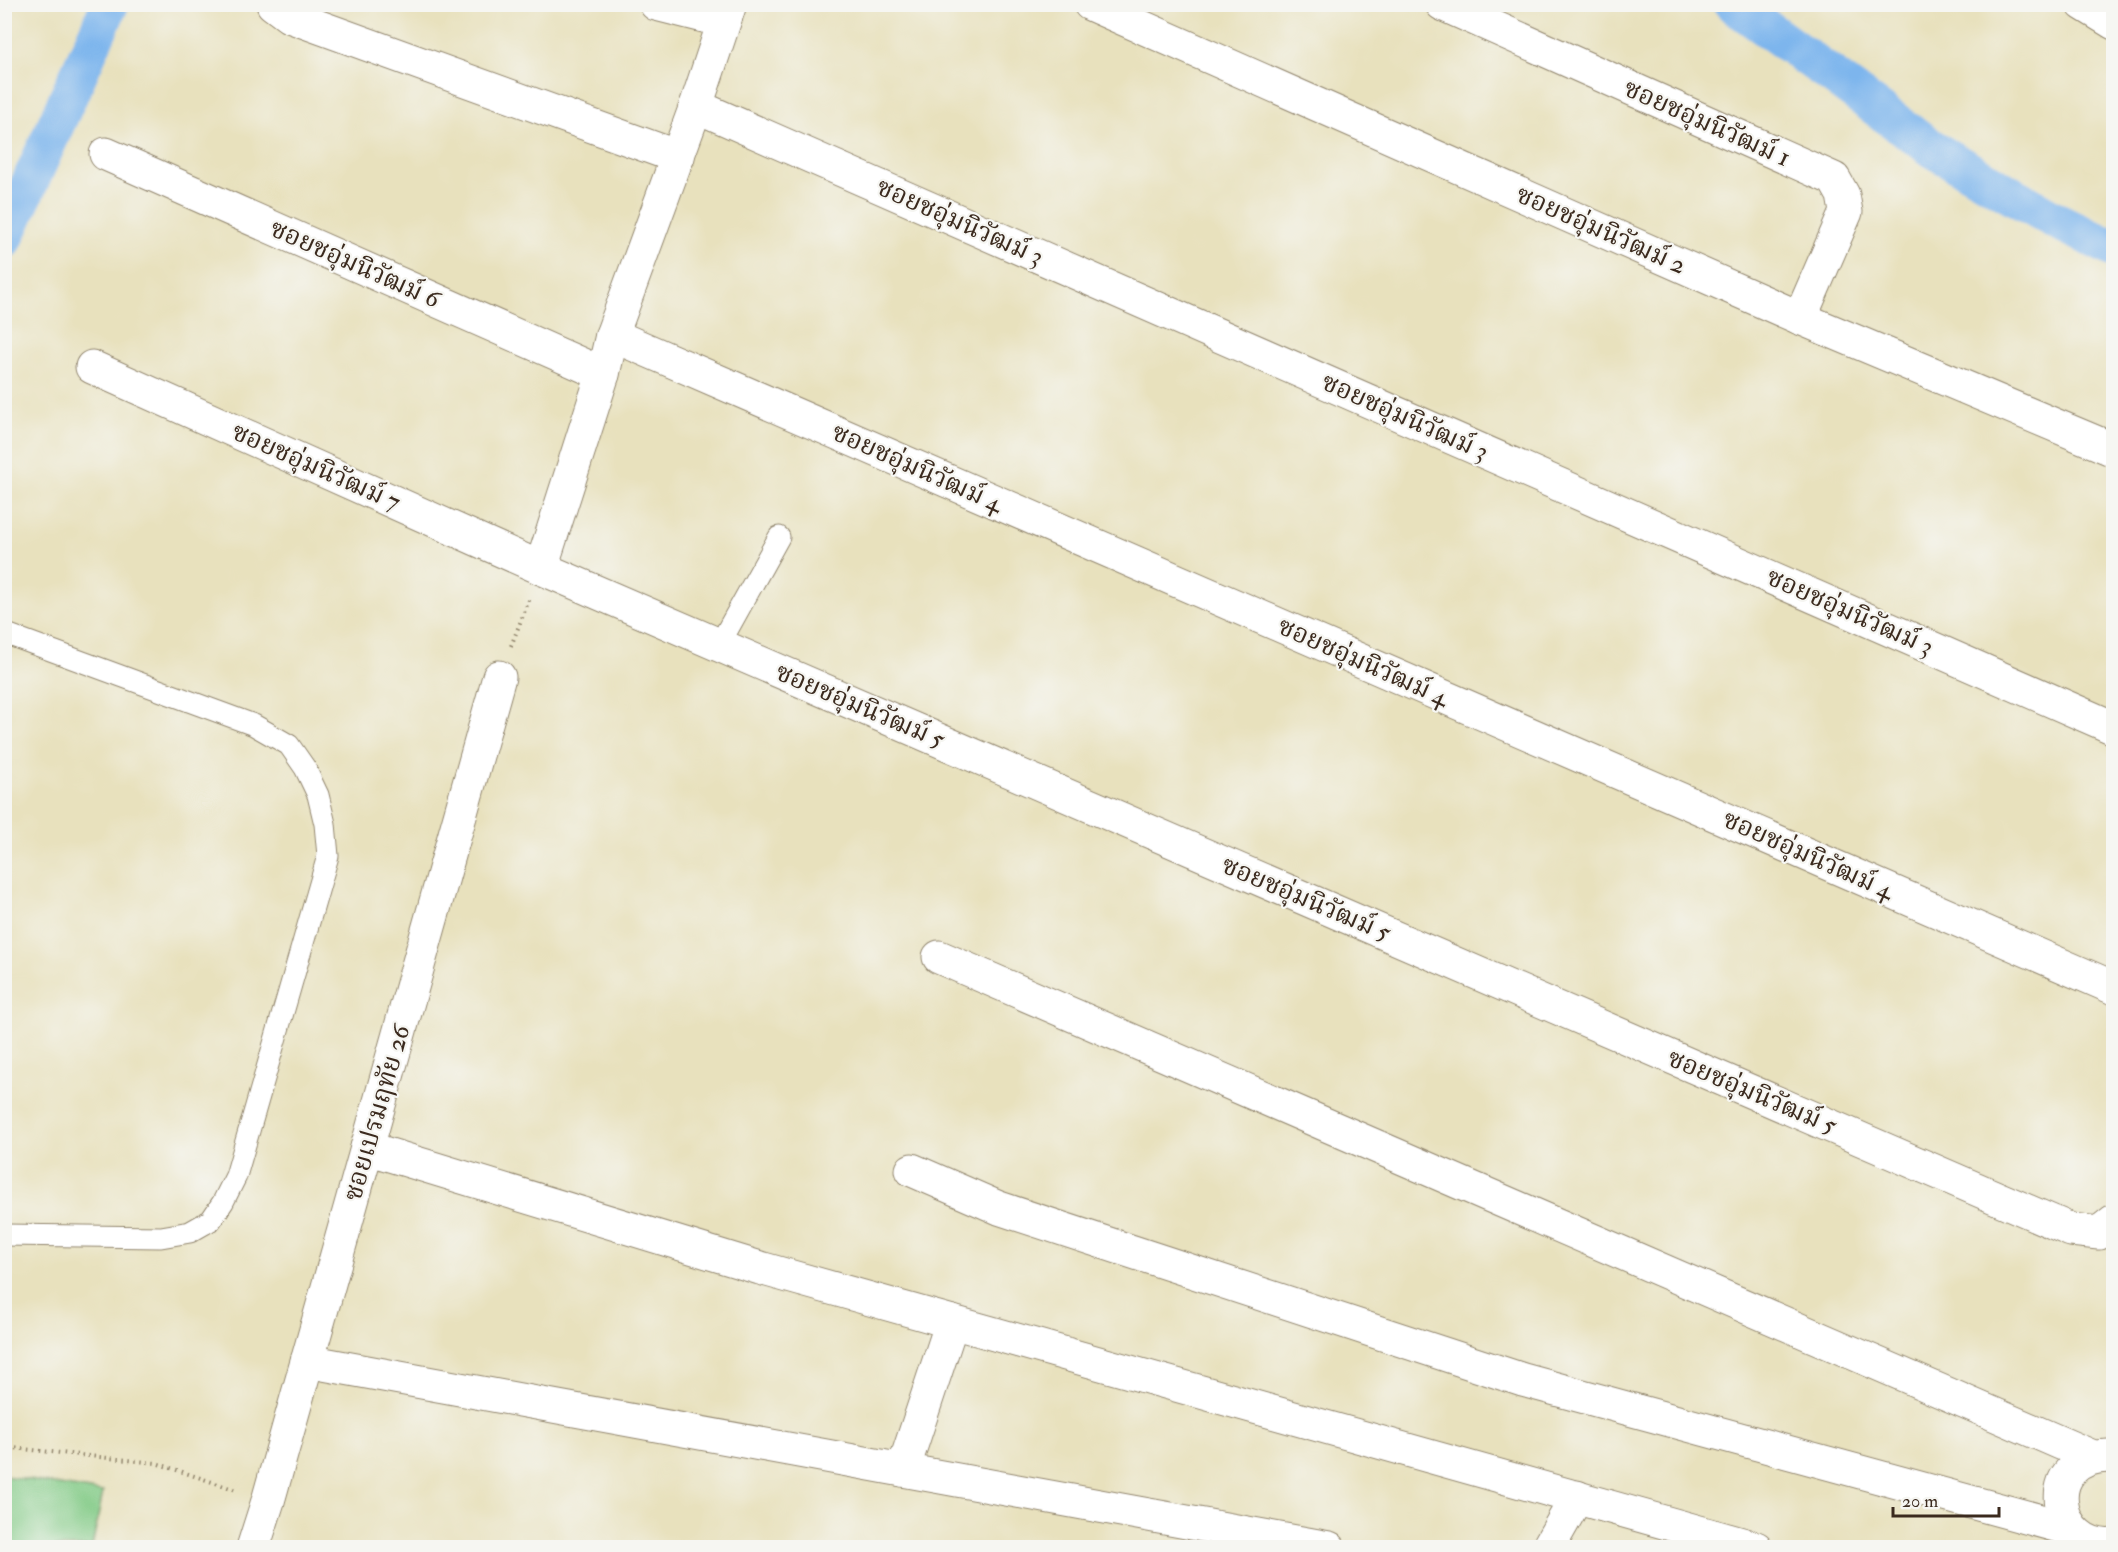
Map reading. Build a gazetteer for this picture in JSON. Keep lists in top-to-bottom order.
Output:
{
  "streets": {
    "street": [
      "ซอยชอุ่มนิวัฒม์ 1",
      "ซอยชอุ่มนิวัฒม์ 3",
      "ซอยชอุ่มนิวัฒม์ 2",
      "ซอยชอุ่มนิวัฒม์ 6",
      "ซอยชอุ่มนิวัฒม์ 7",
      "ซอยชอุ่มนิวัฒม์ 4",
      "ซอยชอุ่มนิวัฒม์ 5",
      "ซอยเปรมฤทัย 26"
    ]
  },
  "crossings": [
    ["ซอยชอุ่มนิวัฒม์ 1", "ซอยชอุ่มนิวัฒม์ 2"],
    ["ซอยชอุ่มนิวัฒม์ 7", "ซอยชอุ่มนิวัฒม์ 5"]
  ],
  "scale_bar": "20 m"
}
